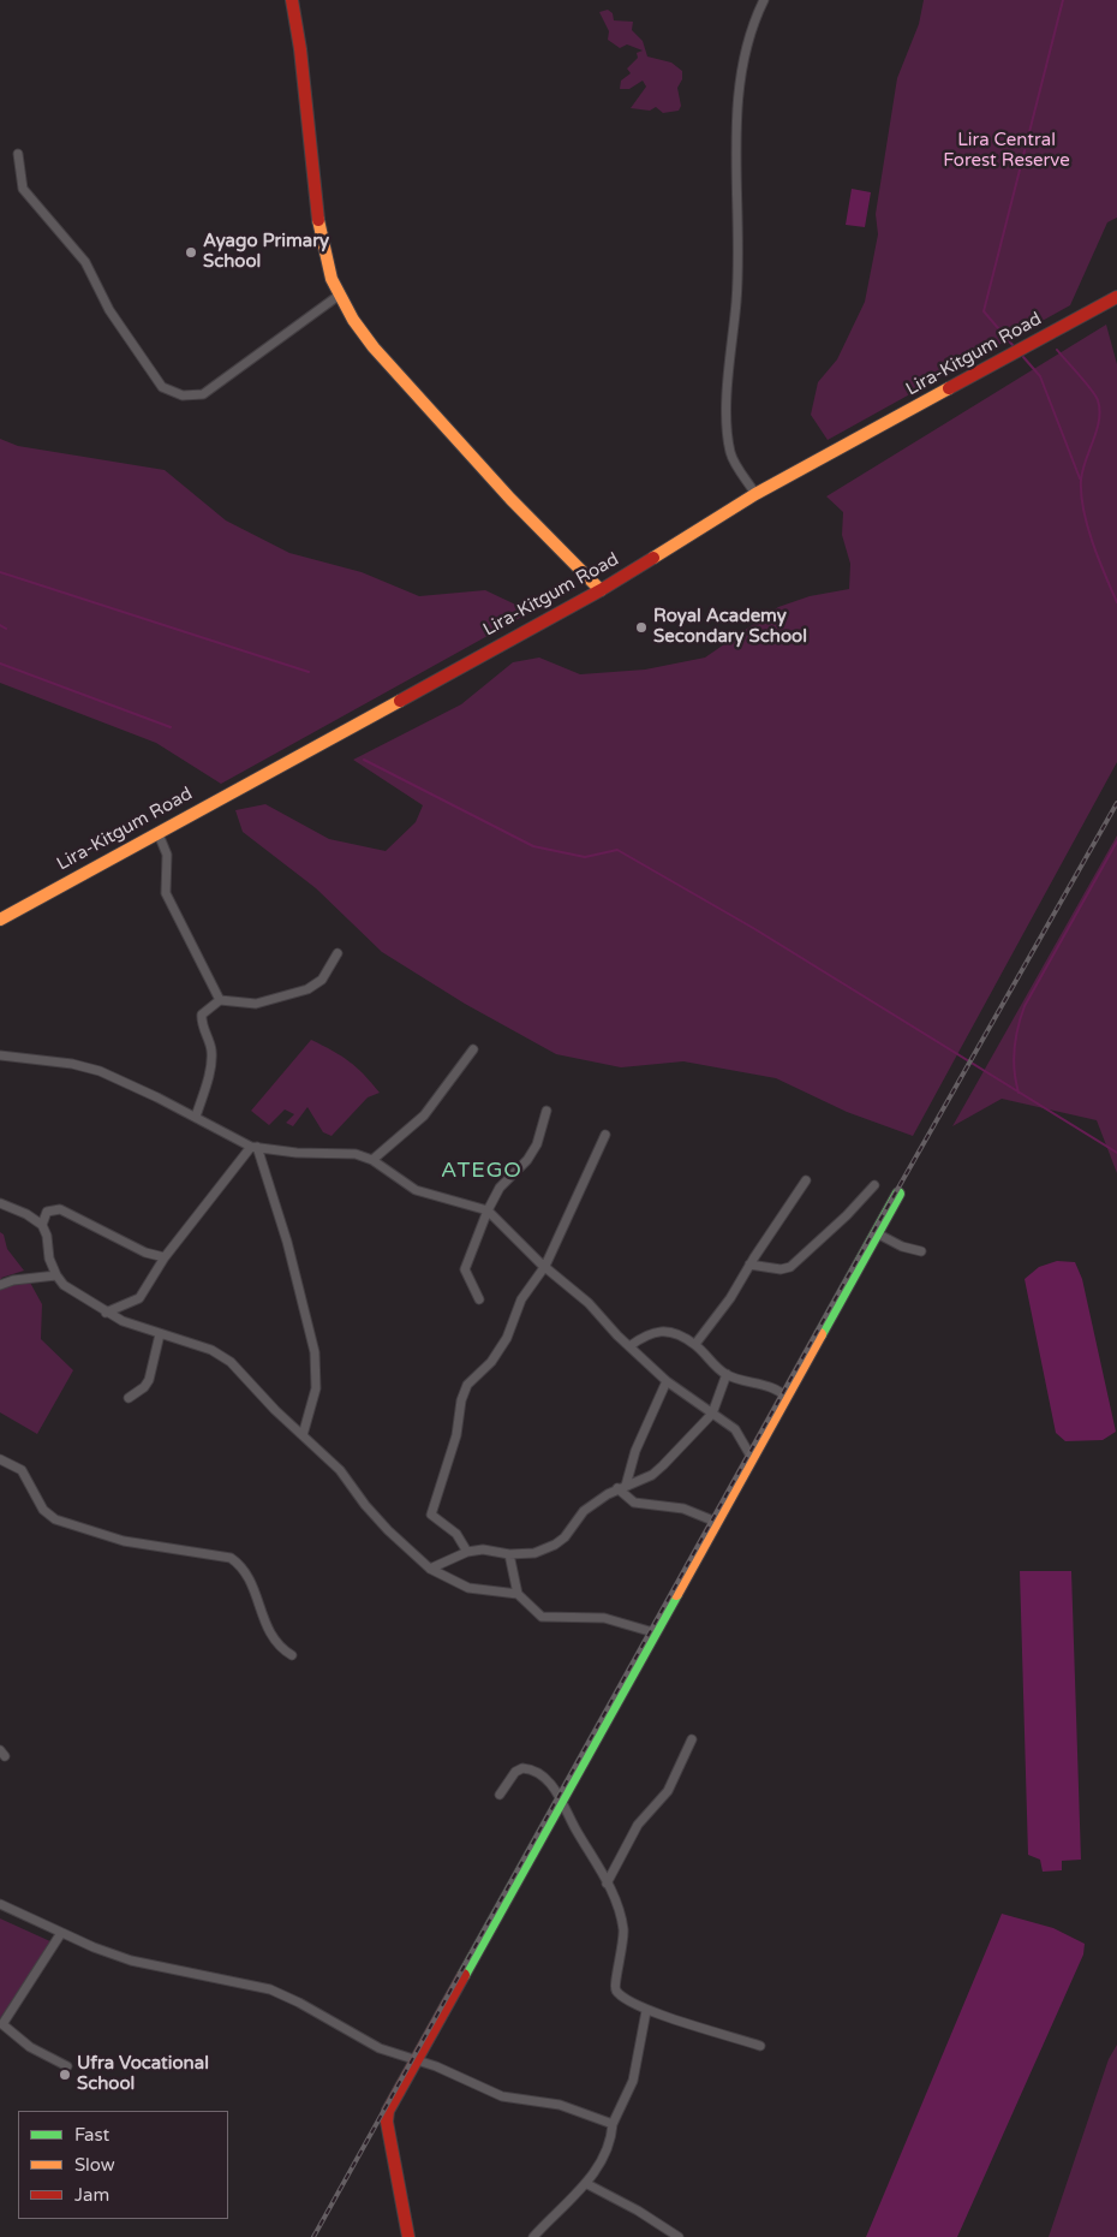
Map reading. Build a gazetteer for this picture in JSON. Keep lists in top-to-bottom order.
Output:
{
  "streets": {
    "street": ["Lira-Kitgum Road"]
  },
  "districts": ["ATEGO"],
  "parks": ["Lira Central Forest Reserve"],
  "places": ["Ayago Primary School", "Royal Academy Secondary School", "Ufra Vocational School"],
  "legend": ["Fast", "Slow", "Jam"]
}
